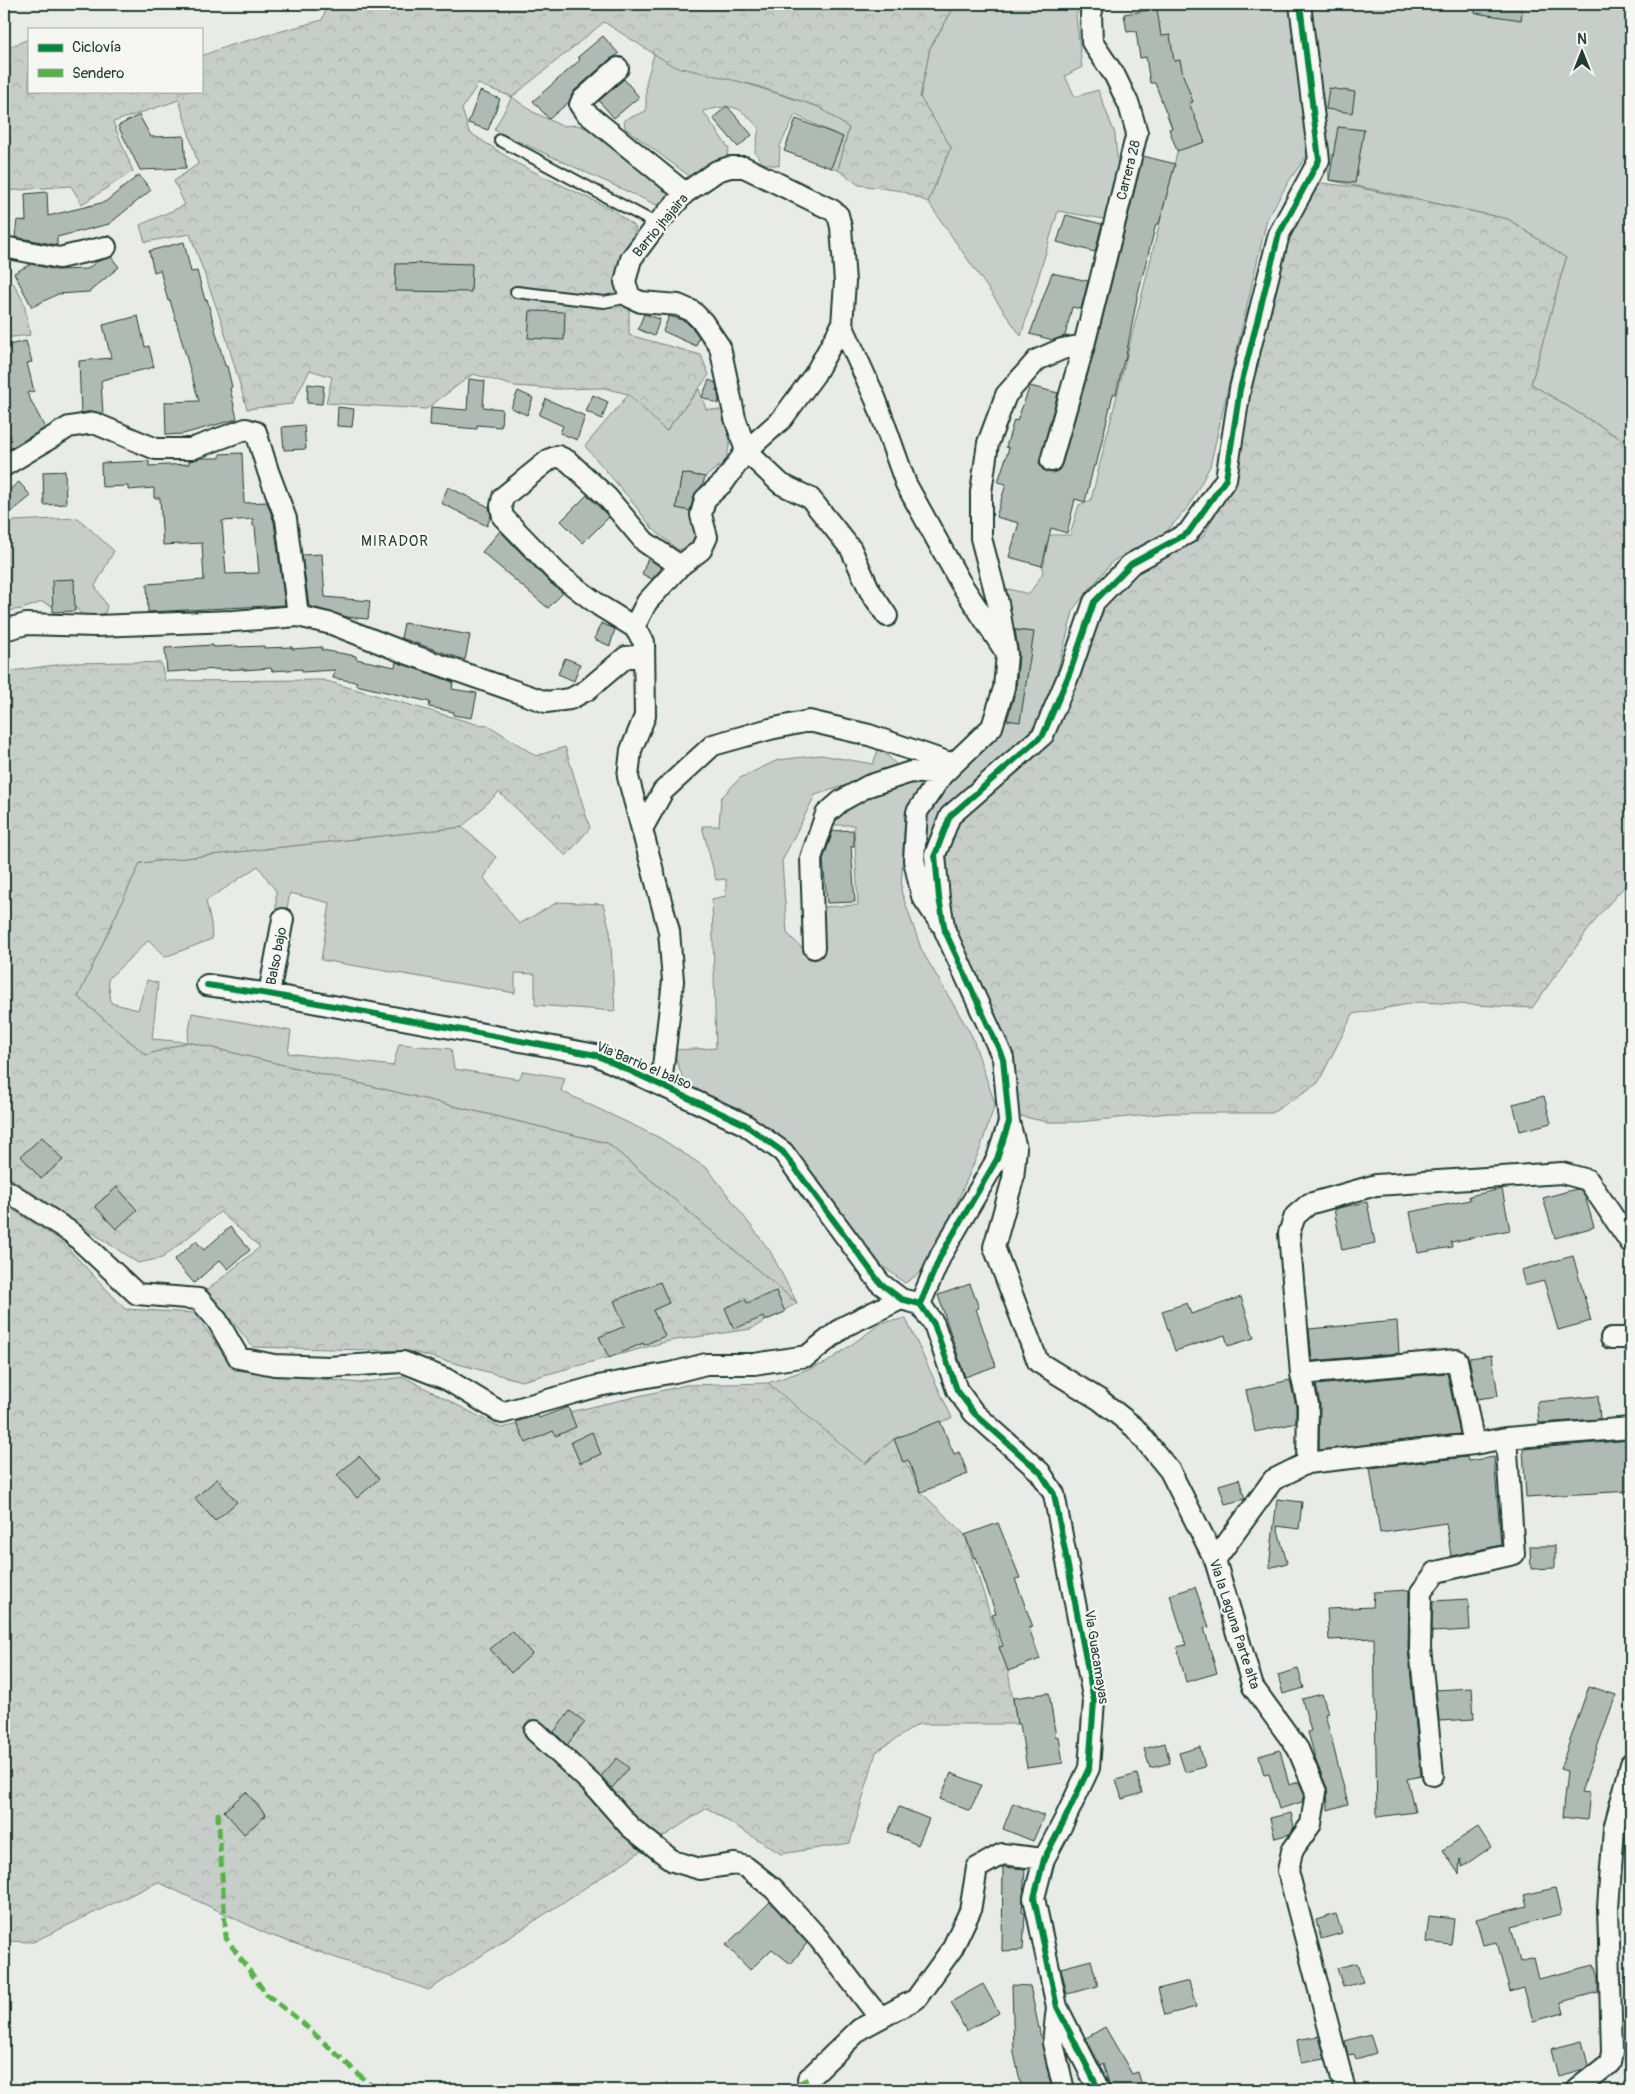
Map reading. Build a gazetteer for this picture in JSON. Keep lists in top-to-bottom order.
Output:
{
  "streets": {
    "street": [
      "Carrera 28",
      "Barrio jhajaira",
      "Balso bajo",
      "Via Barrio el balso",
      "Via la Laguna Parte alta",
      "Via Guacamayas"
    ]
  },
  "crossings": [
    ["Balso bajo", "Via Barrio el balso"]
  ],
  "districts": ["MIRADOR"],
  "legend": ["Ciclovía", "Sendero"],
  "north": "top"
}
